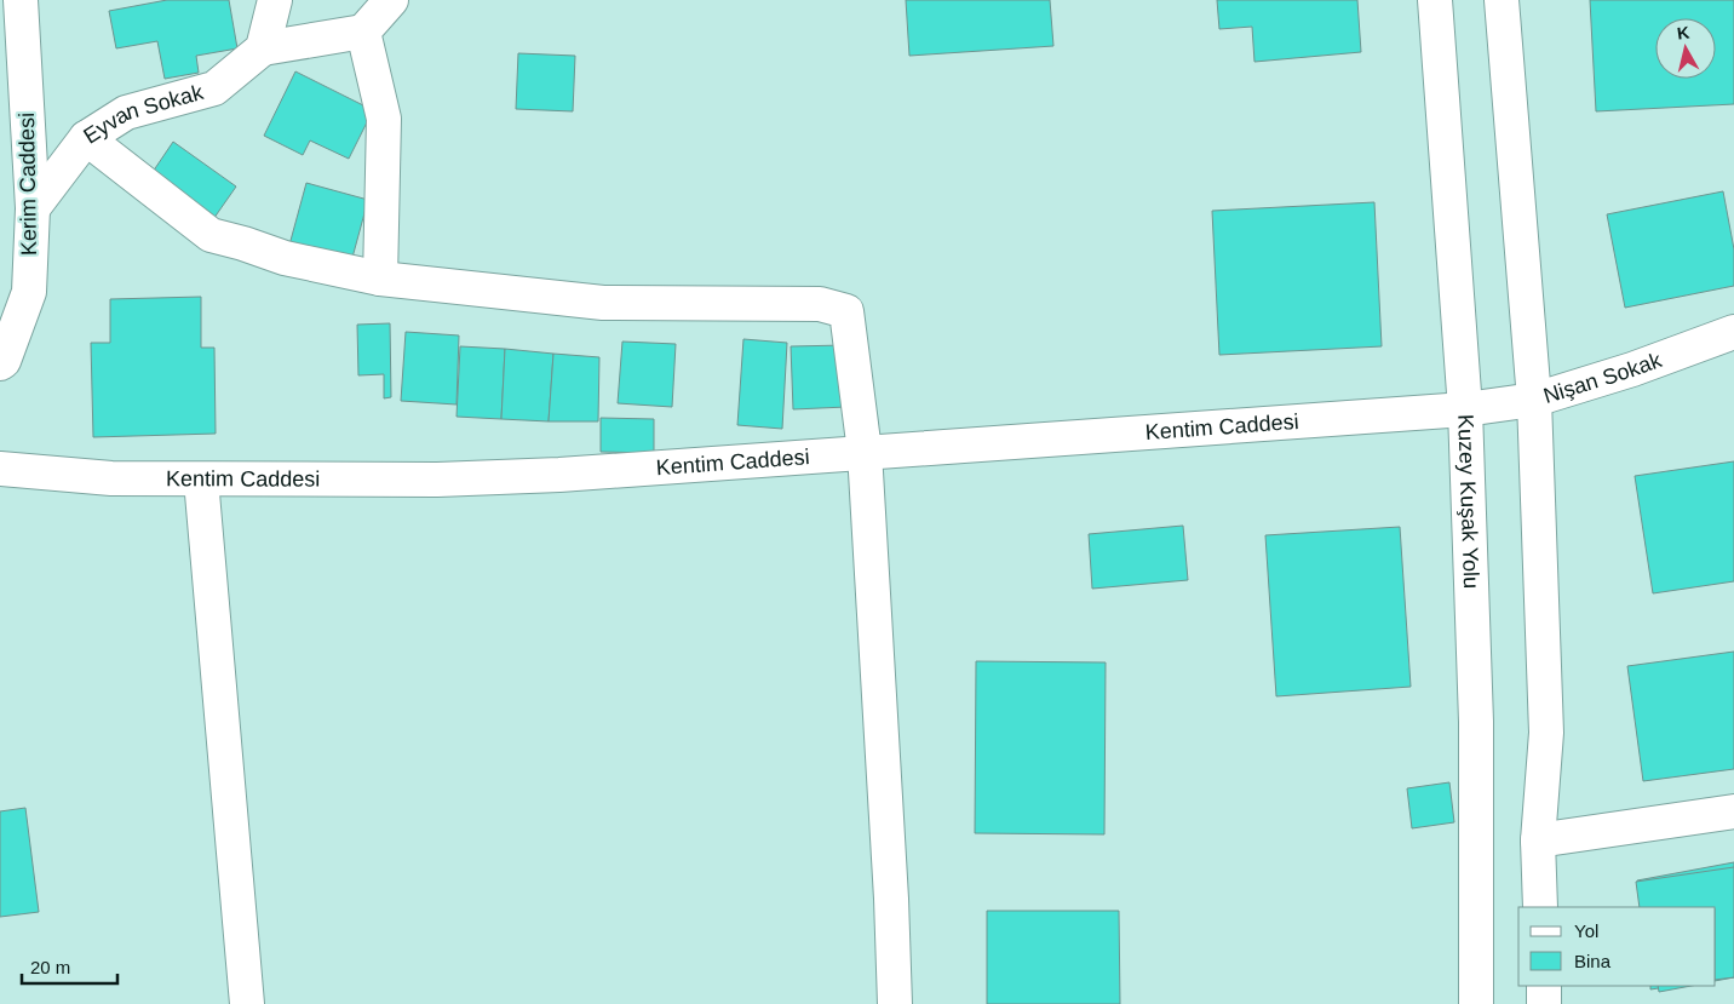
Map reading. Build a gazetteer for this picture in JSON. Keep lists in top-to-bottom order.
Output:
{
  "streets": {
    "street": [
      "Eyvan Sokak",
      "Kerim Caddesi",
      "Nişan Sokak",
      "Kentim Caddesi",
      "Kuzey Kuşak Yolu"
    ]
  },
  "crossings": [
    ["Eyvan Sokak", "Kerim Caddesi"],
    ["Nişan Sokak", "Kentim Caddesi"],
    ["Nişan Sokak", "Kuzey Kuşak Yolu"],
    ["Kentim Caddesi", "Kuzey Kuşak Yolu"]
  ],
  "legend": ["Yol", "Bina"],
  "scale_bar": "20 m",
  "north": "top"
}
